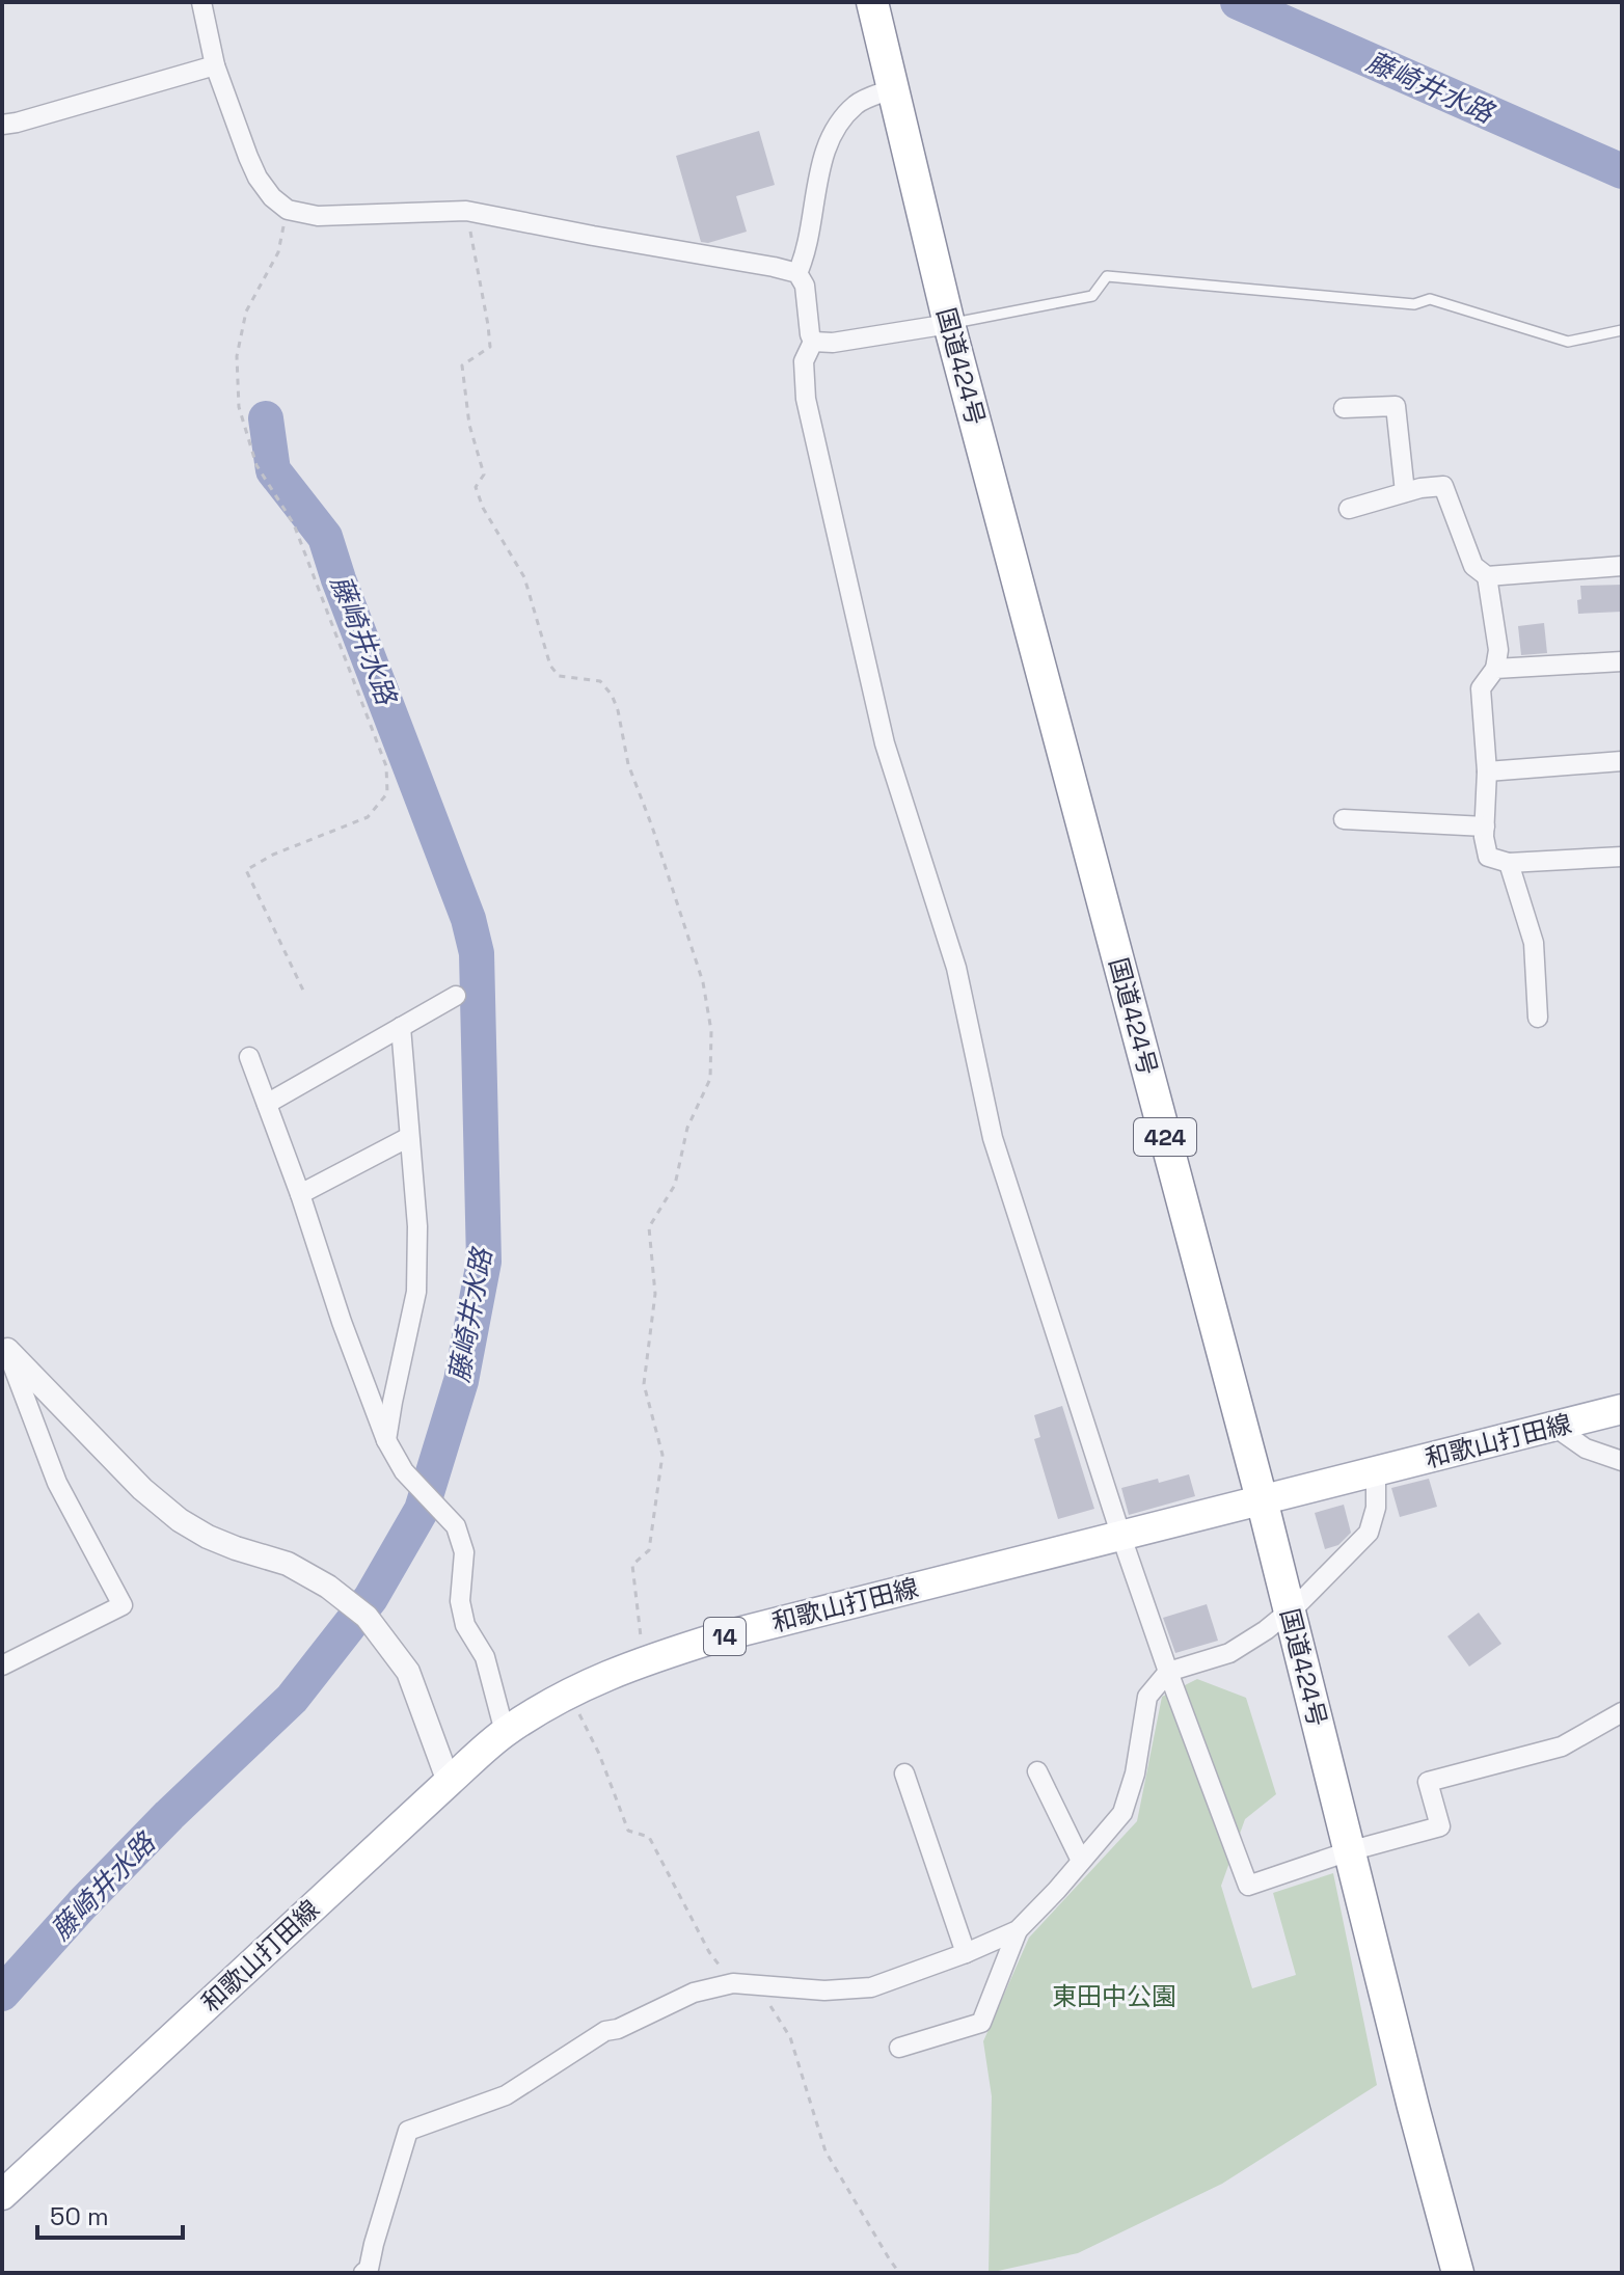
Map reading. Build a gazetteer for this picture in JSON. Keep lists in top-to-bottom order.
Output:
{
  "streets": {
    "highway": ["国道424号", "424"],
    "main road": ["和歌山打田線", "14"]
  },
  "crossings": [
    ["国道424号", "和歌山打田線"]
  ],
  "water": ["藤崎井水路"],
  "parks": ["東田中公園"],
  "scale_bar": "50 m"
}
